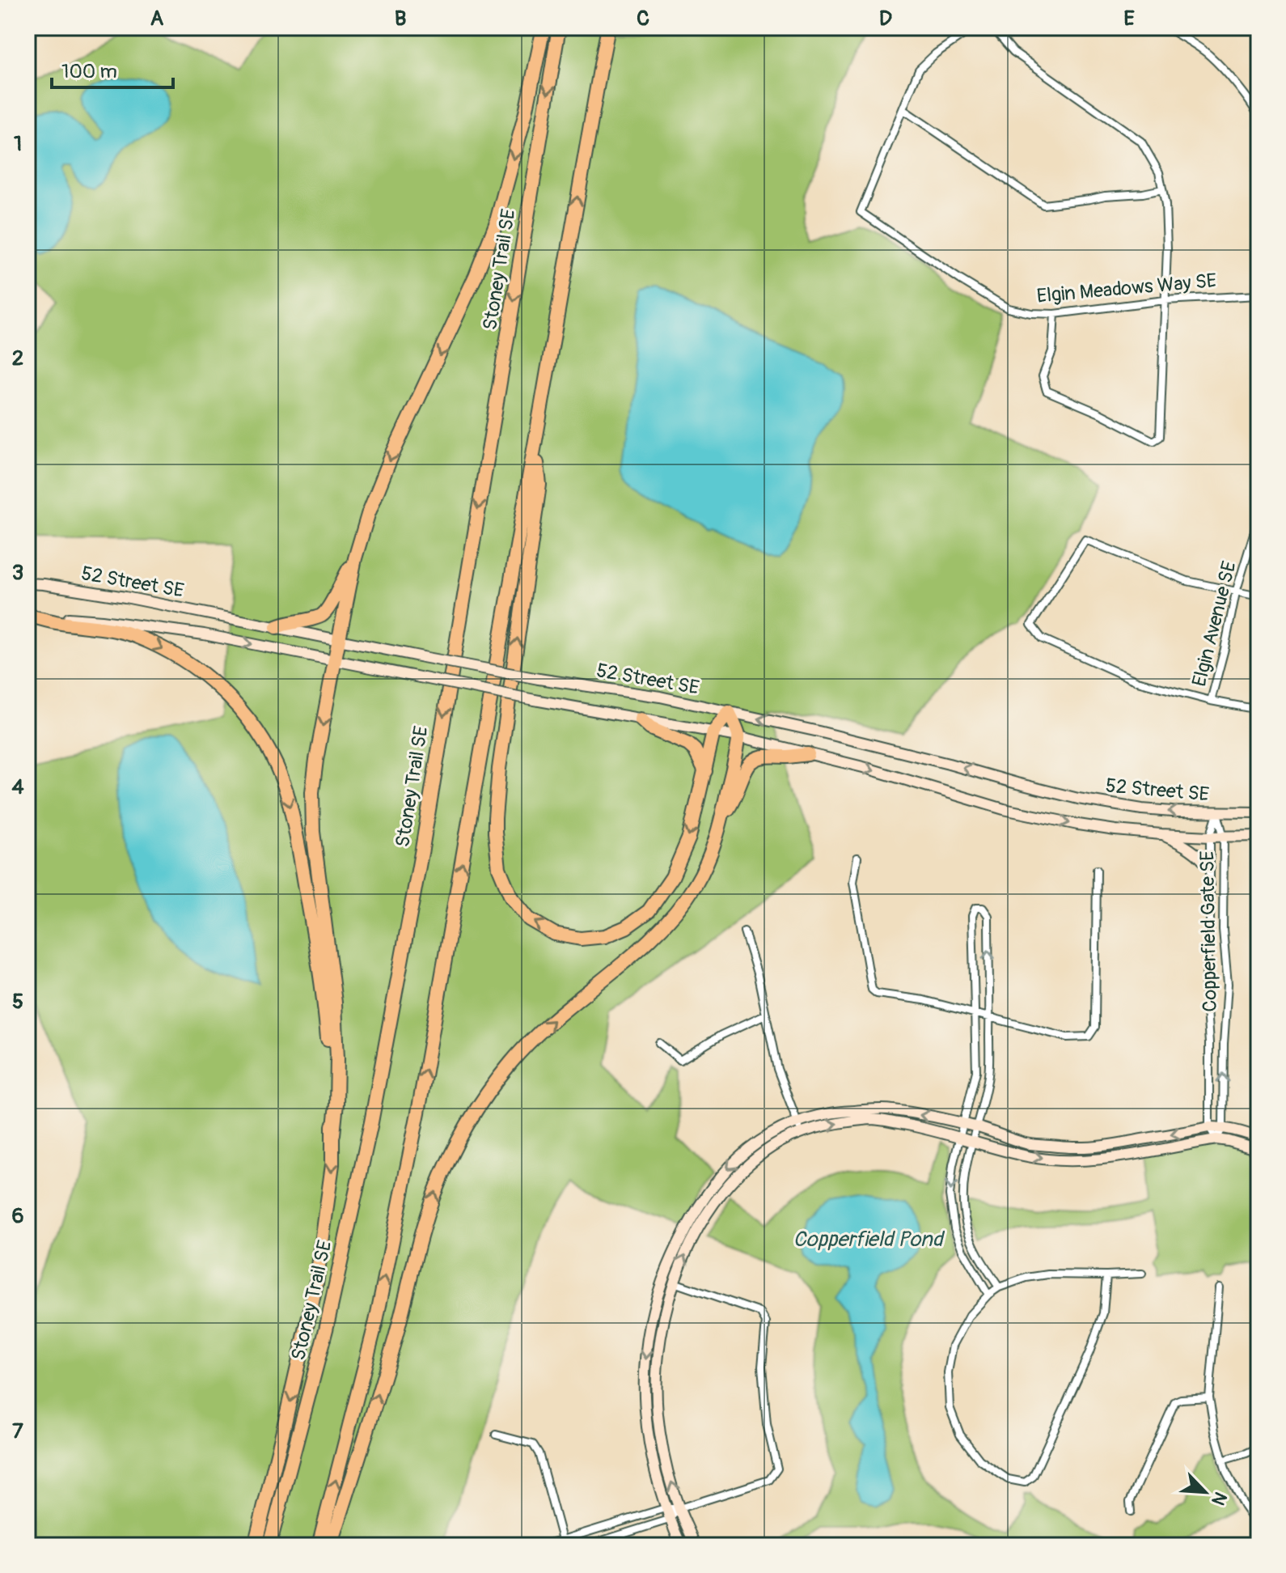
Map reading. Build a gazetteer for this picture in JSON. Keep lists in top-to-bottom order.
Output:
{
  "streets": {
    "highway": ["Stoney Trail SE"],
    "main road": ["52 Street SE"],
    "street": ["Elgin Meadows Way SE", "Elgin Avenue SE", "Copperfield Gate SE"]
  },
  "crossings": [
    ["52 Street SE", "Copperfield Gate SE"]
  ],
  "water": ["Copperfield Pond"],
  "scale_bar": "100 m",
  "north": "bottom right",
  "grid": {
    "columns": [
      "A",
      "B",
      "C",
      "D",
      "E"
    ],
    "rows": [
      "1",
      "2",
      "3",
      "4",
      "5",
      "6",
      "7"
    ]
  }
}
